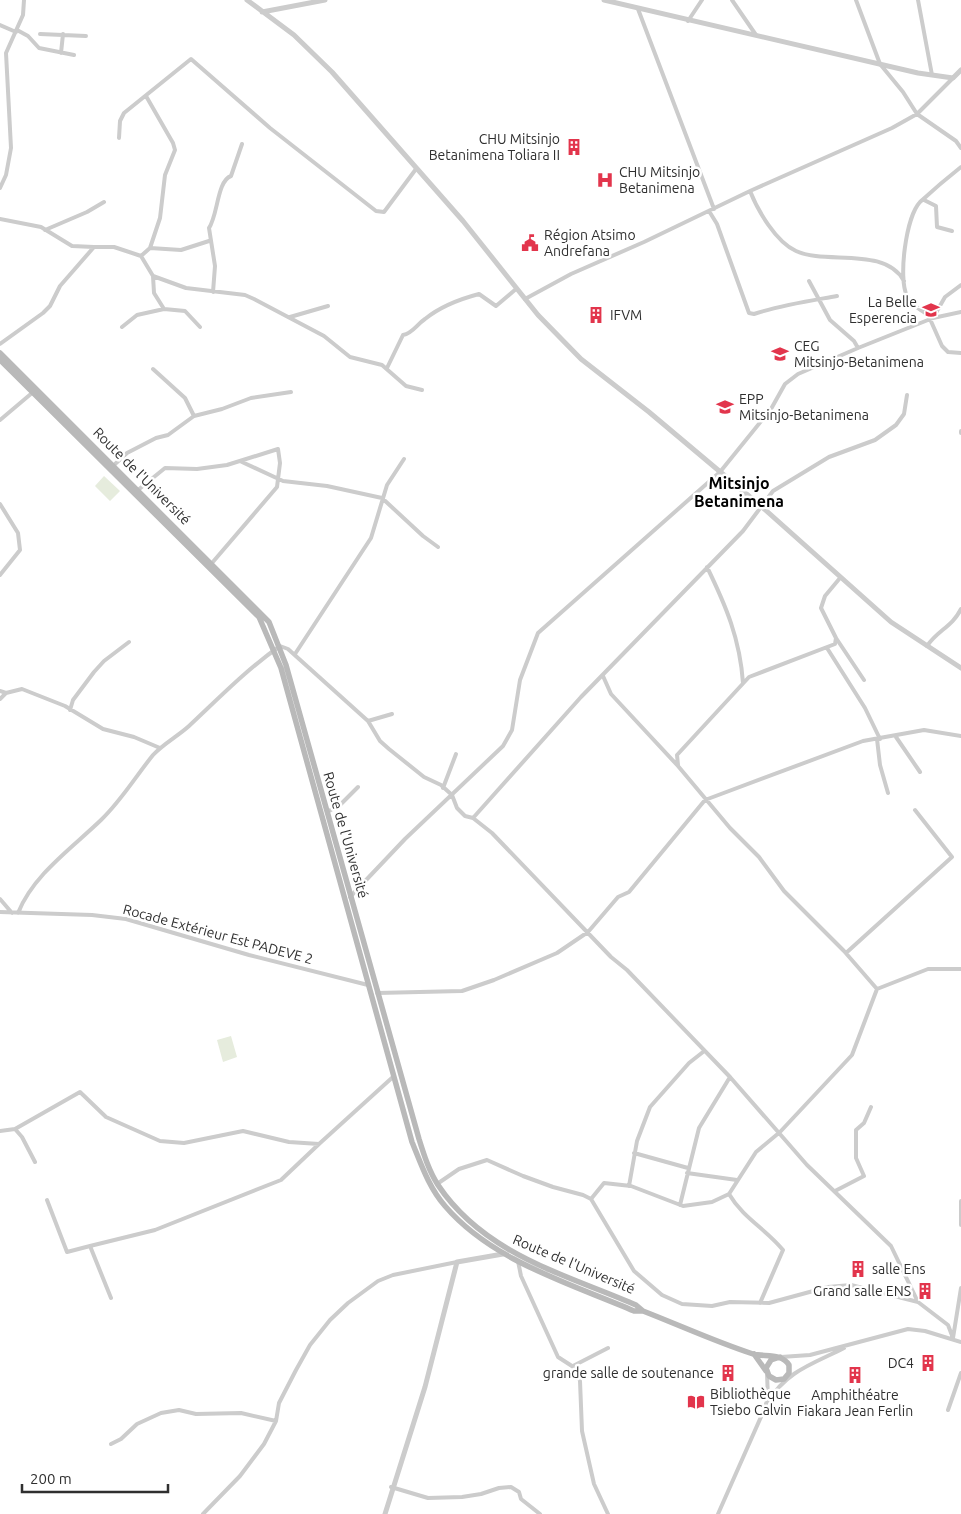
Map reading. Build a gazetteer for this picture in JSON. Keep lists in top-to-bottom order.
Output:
{
  "streets": {
    "main road": ["Route de l'Université"],
    "street": ["Rocade Extérieur Est PADEVE 2"]
  },
  "crossings": [
    ["Route de l'Université", "Rocade Extérieur Est PADEVE 2"]
  ],
  "districts": ["Mitsinjo Betanimena"],
  "places": {
    "building": [
      "CHU Mitsinjo Betanimena Toliara II",
      "IFVM",
      "salle Ens",
      "Grand salle ENS",
      "DC4",
      "grande salle de soutenance",
      "Amphithéatre Fiakara Jean Ferlin"
    ],
    "hospital": ["CHU Mitsinjo Betanimena"],
    "public building": ["Région Atsimo Andrefana"],
    "school or university": ["La Belle Esperencia", "CEG Mitsinjo-Betanimena", "EPP Mitsinjo-Betanimena"],
    "library": ["Bibliothèque Tsiebo Calvin"]
  },
  "scale_bar": "200 m"
}
